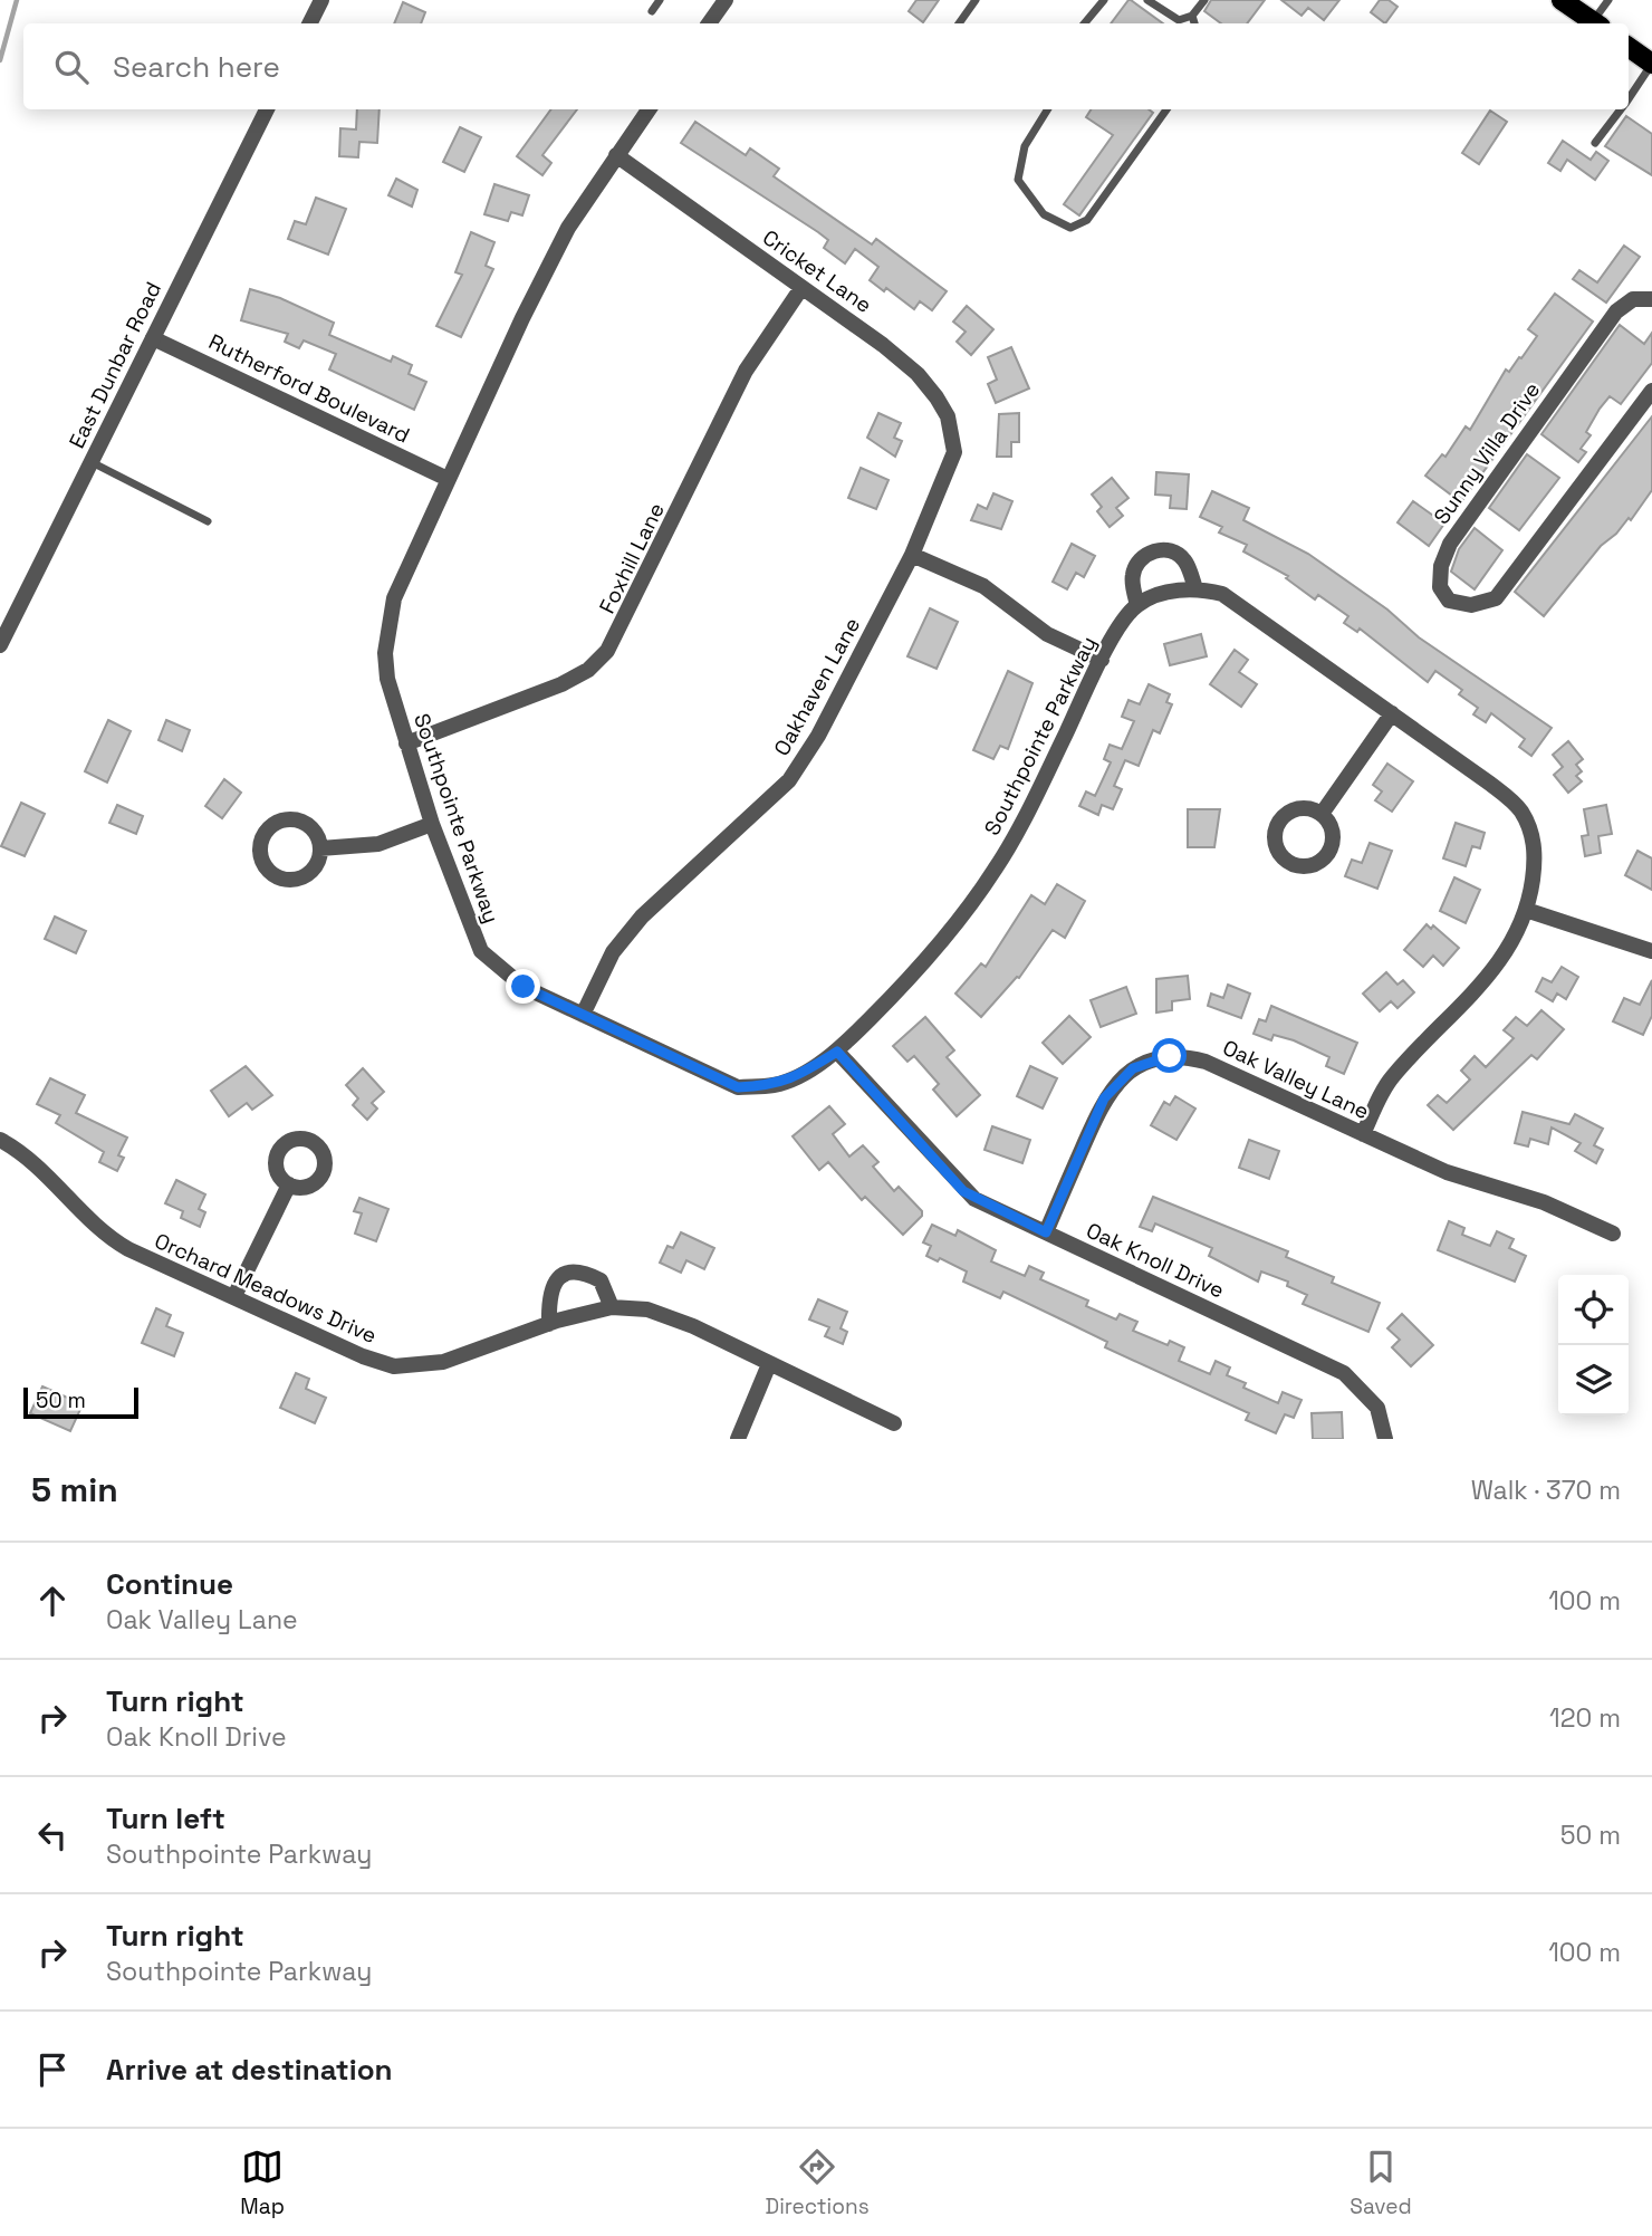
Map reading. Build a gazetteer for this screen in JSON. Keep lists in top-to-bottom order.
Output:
{
  "streets": {
    "street": [
      "Cricket Lane",
      "East Dunbar Road",
      "Rutherford Boulevard",
      "Sunny Villa Drive",
      "Foxhill Lane",
      "Oakhaven Lane",
      "Southpointe Parkway",
      "Oak Valley Lane",
      "Oak Knoll Drive",
      "Orchard Meadows Drive"
    ]
  },
  "crossings": [
    ["Cricket Lane", "Foxhill Lane"],
    ["Cricket Lane", "Oakhaven Lane"],
    ["Cricket Lane", "Southpointe Parkway"],
    ["East Dunbar Road", "Rutherford Boulevard"],
    ["Rutherford Boulevard", "Southpointe Parkway"],
    ["Foxhill Lane", "Southpointe Parkway"],
    ["Oakhaven Lane", "Southpointe Parkway"],
    ["Southpointe Parkway", "Oak Knoll Drive"],
    ["Oak Valley Lane", "Oak Knoll Drive"]
  ],
  "scale_bar": "50 m",
  "page": {
    "search": "Search here",
    "scale": "50 m",
    "heading": ["5 min", "Walk · 370 m"],
    "list": [
      ["Continue", "Oak Valley Lane", "100 m"],
      ["Turn right", "Oak Knoll Drive", "120 m"],
      ["Turn left", "Southpointe Parkway", "50 m"],
      ["Turn right", "Southpointe Parkway", "100 m"],
      "Arrive at destination"
    ],
    "nav": ["Map", "Directions", "Saved"]
  }
}
